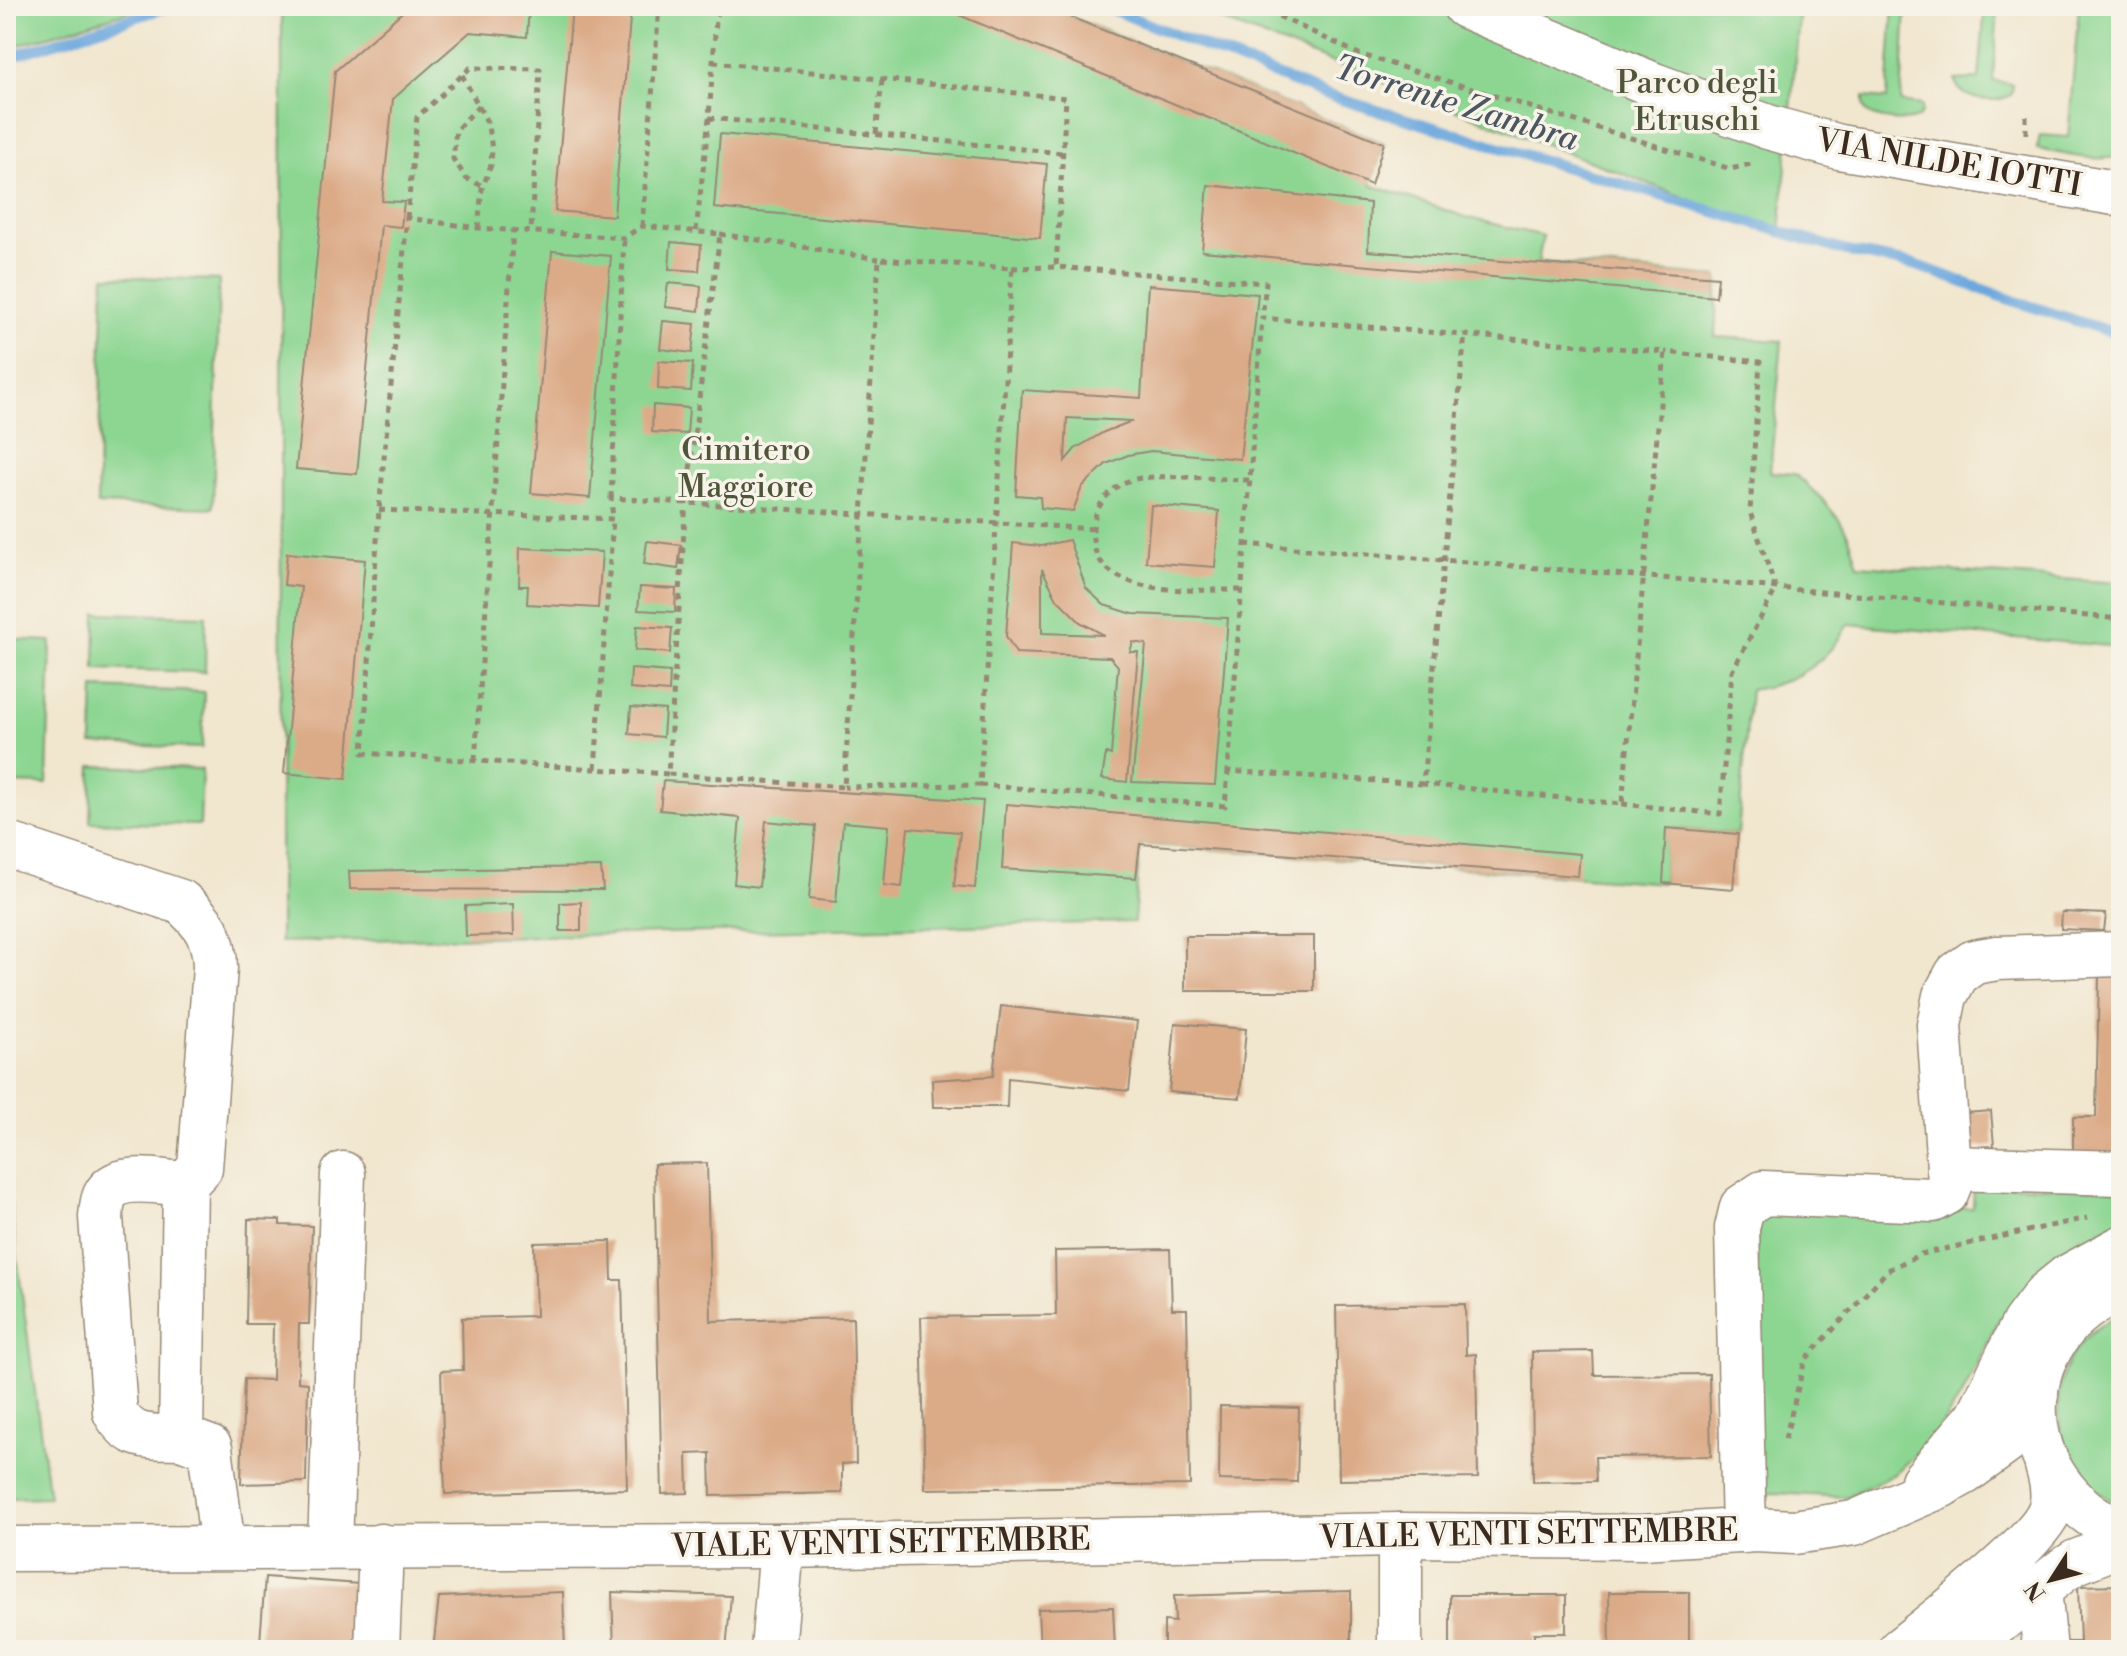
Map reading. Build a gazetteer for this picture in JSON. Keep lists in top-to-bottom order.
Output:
{
  "streets": {
    "street": ["VIA NILDE IOTTI", "VIALE VENTI SETTEMBRE"]
  },
  "water": ["Torrente Zambra"],
  "parks": ["Parco degli Etruschi", "Cimitero Maggiore"],
  "north": "bottom left"
}
